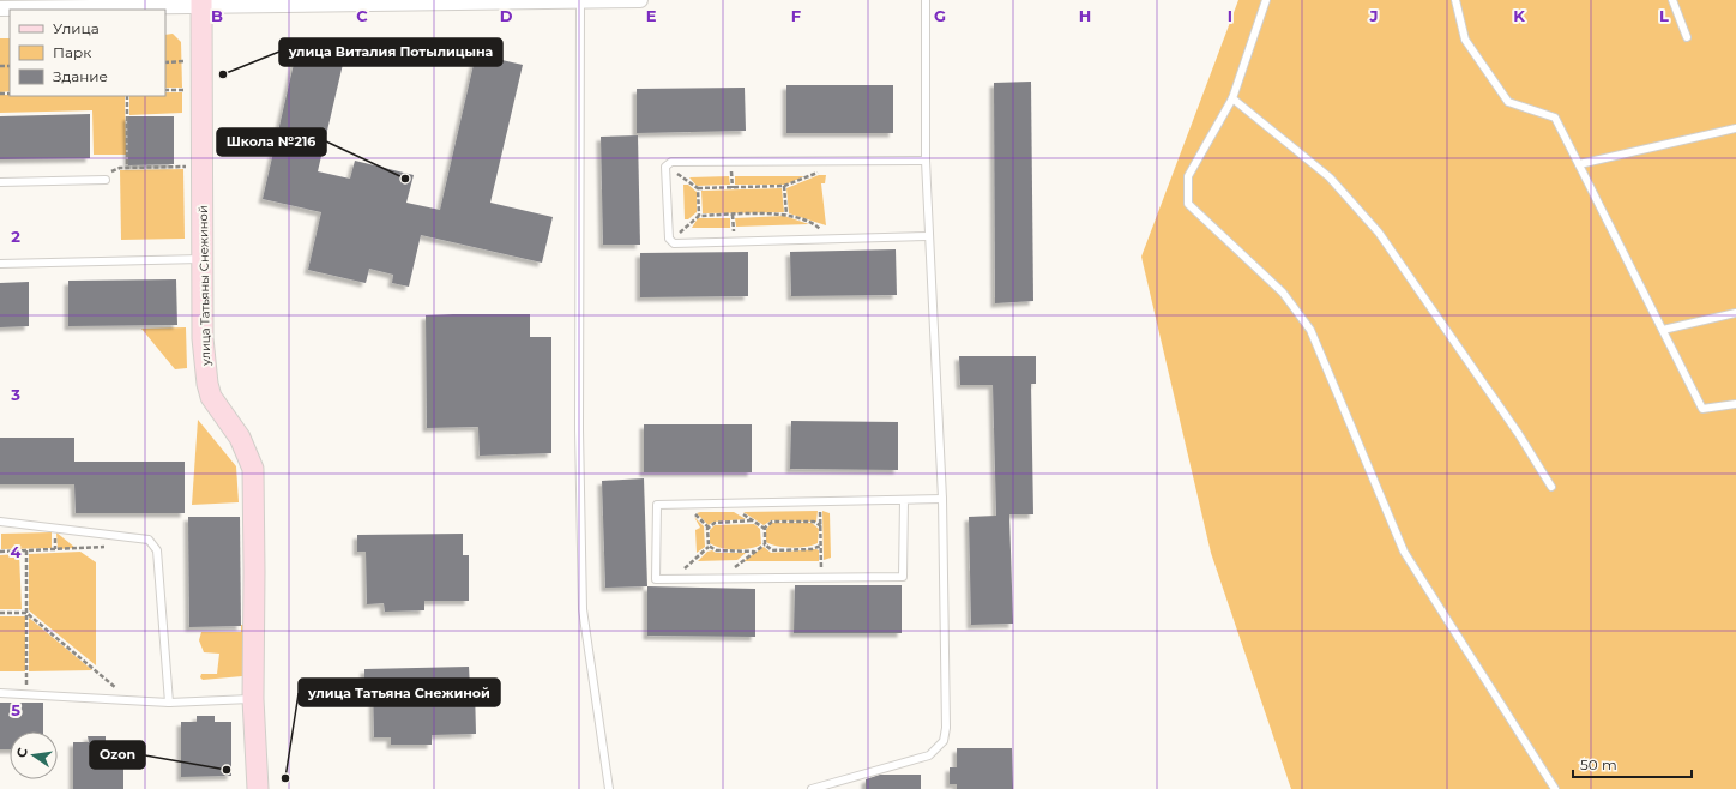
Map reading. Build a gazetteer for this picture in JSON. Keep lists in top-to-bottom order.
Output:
{
  "streets": {
    "street": ["улица Татьяны Снежиной"]
  },
  "places": [
    "улица Виталия Потылицына",
    "Школа №216",
    "Ozon",
    "улица Татьяна Снежиной"
  ],
  "legend": ["Улица", "Парк", "Здание"],
  "scale_bar": "50 m",
  "north": "left",
  "grid": {
    "columns": [
      "B",
      "C",
      "D",
      "E",
      "F",
      "G",
      "H",
      "I",
      "J",
      "K",
      "L"
    ],
    "rows": [
      "2",
      "3",
      "4",
      "5"
    ]
  }
}
